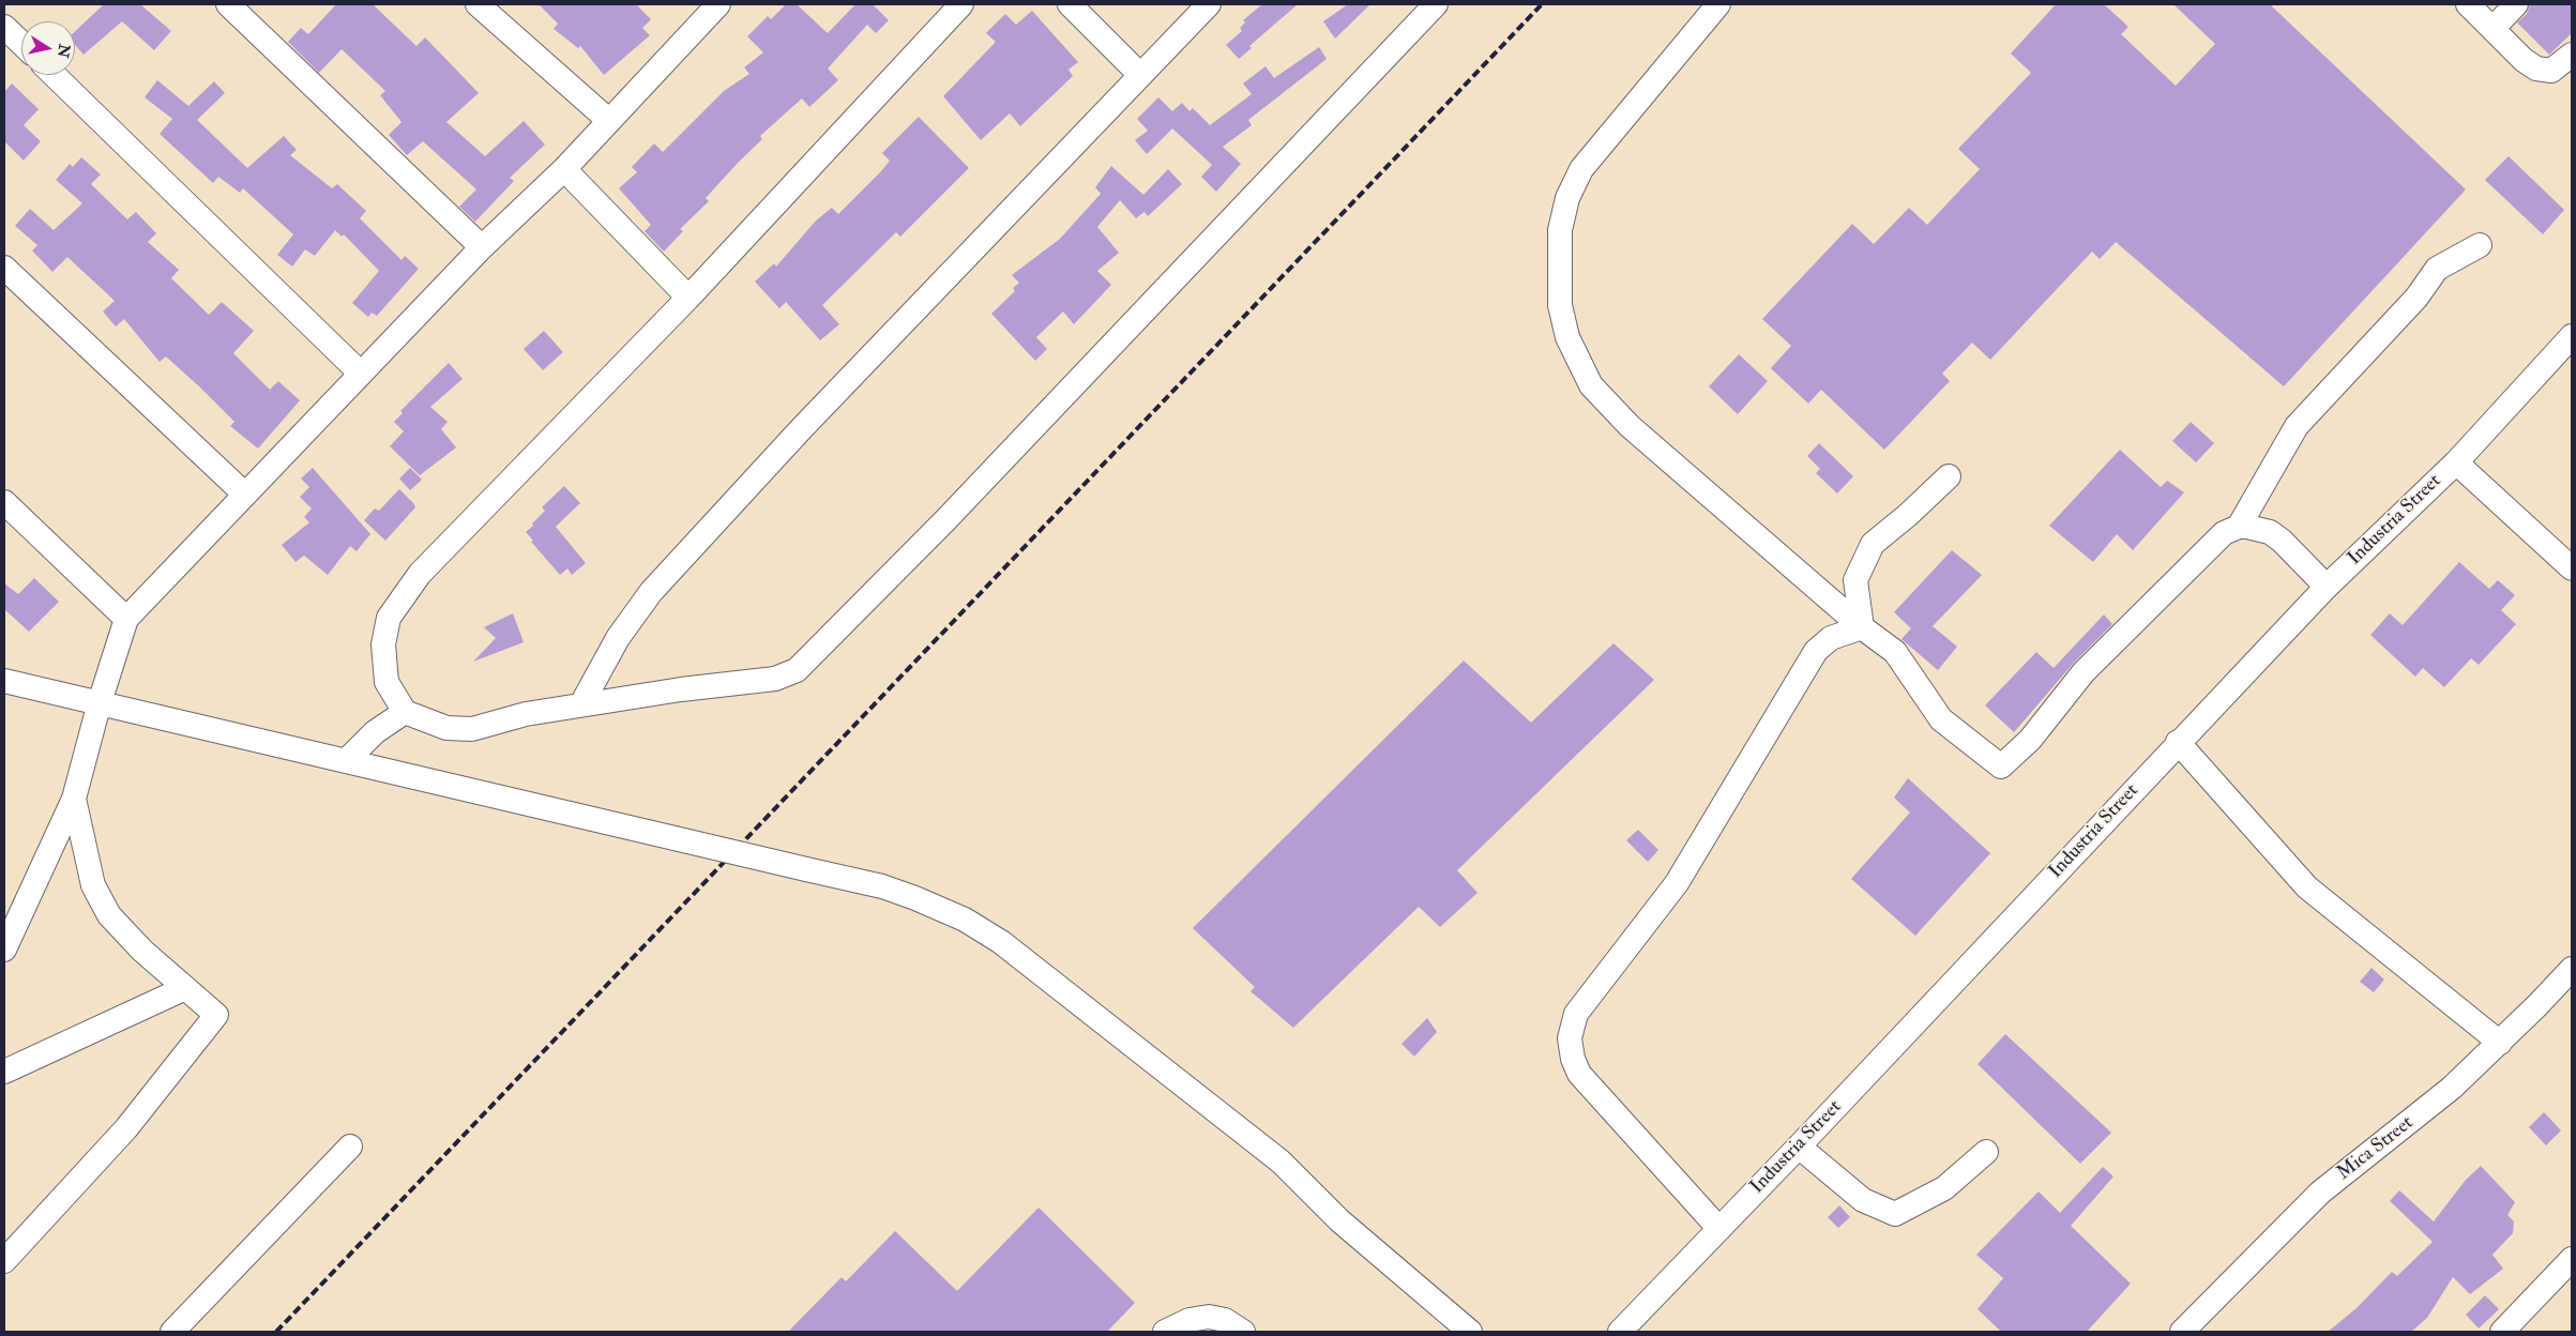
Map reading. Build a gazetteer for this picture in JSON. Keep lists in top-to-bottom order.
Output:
{
  "streets": {
    "street": ["Industria Street", "Mica Street"]
  },
  "north": "right"
}
